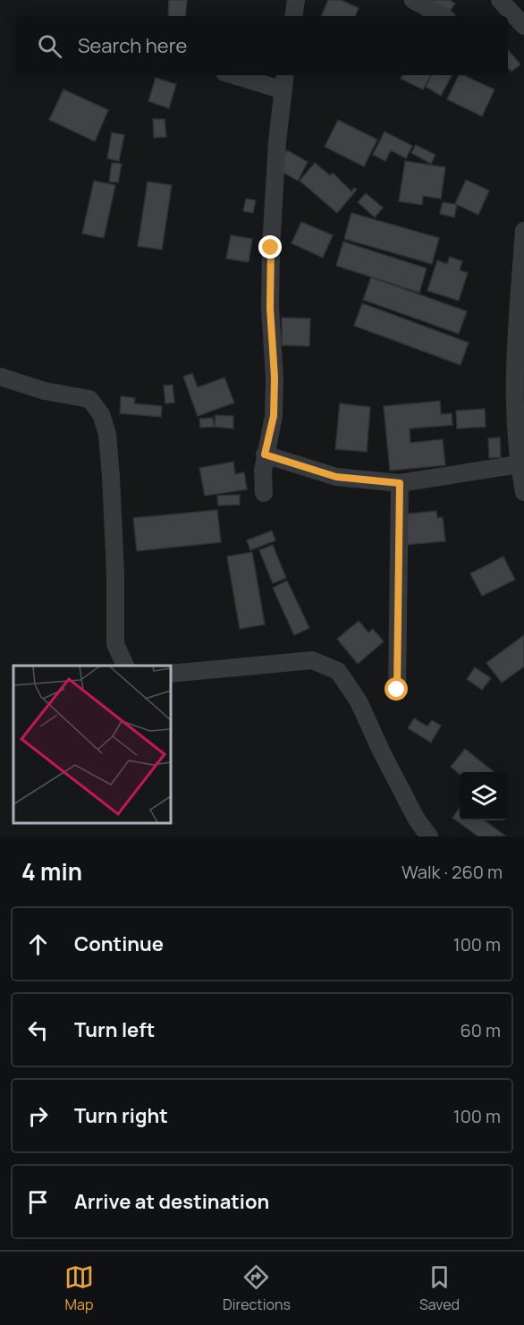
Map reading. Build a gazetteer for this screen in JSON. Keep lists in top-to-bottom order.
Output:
{
  "page": {
    "search": "Search here",
    "heading": ["4 min", "Walk · 260 m"],
    "list": [
      ["Continue", "100 m"],
      ["Turn left", "60 m"],
      ["Turn right", "100 m"],
      "Arrive at destination"
    ],
    "nav": ["Map", "Directions", "Saved"]
  }
}
